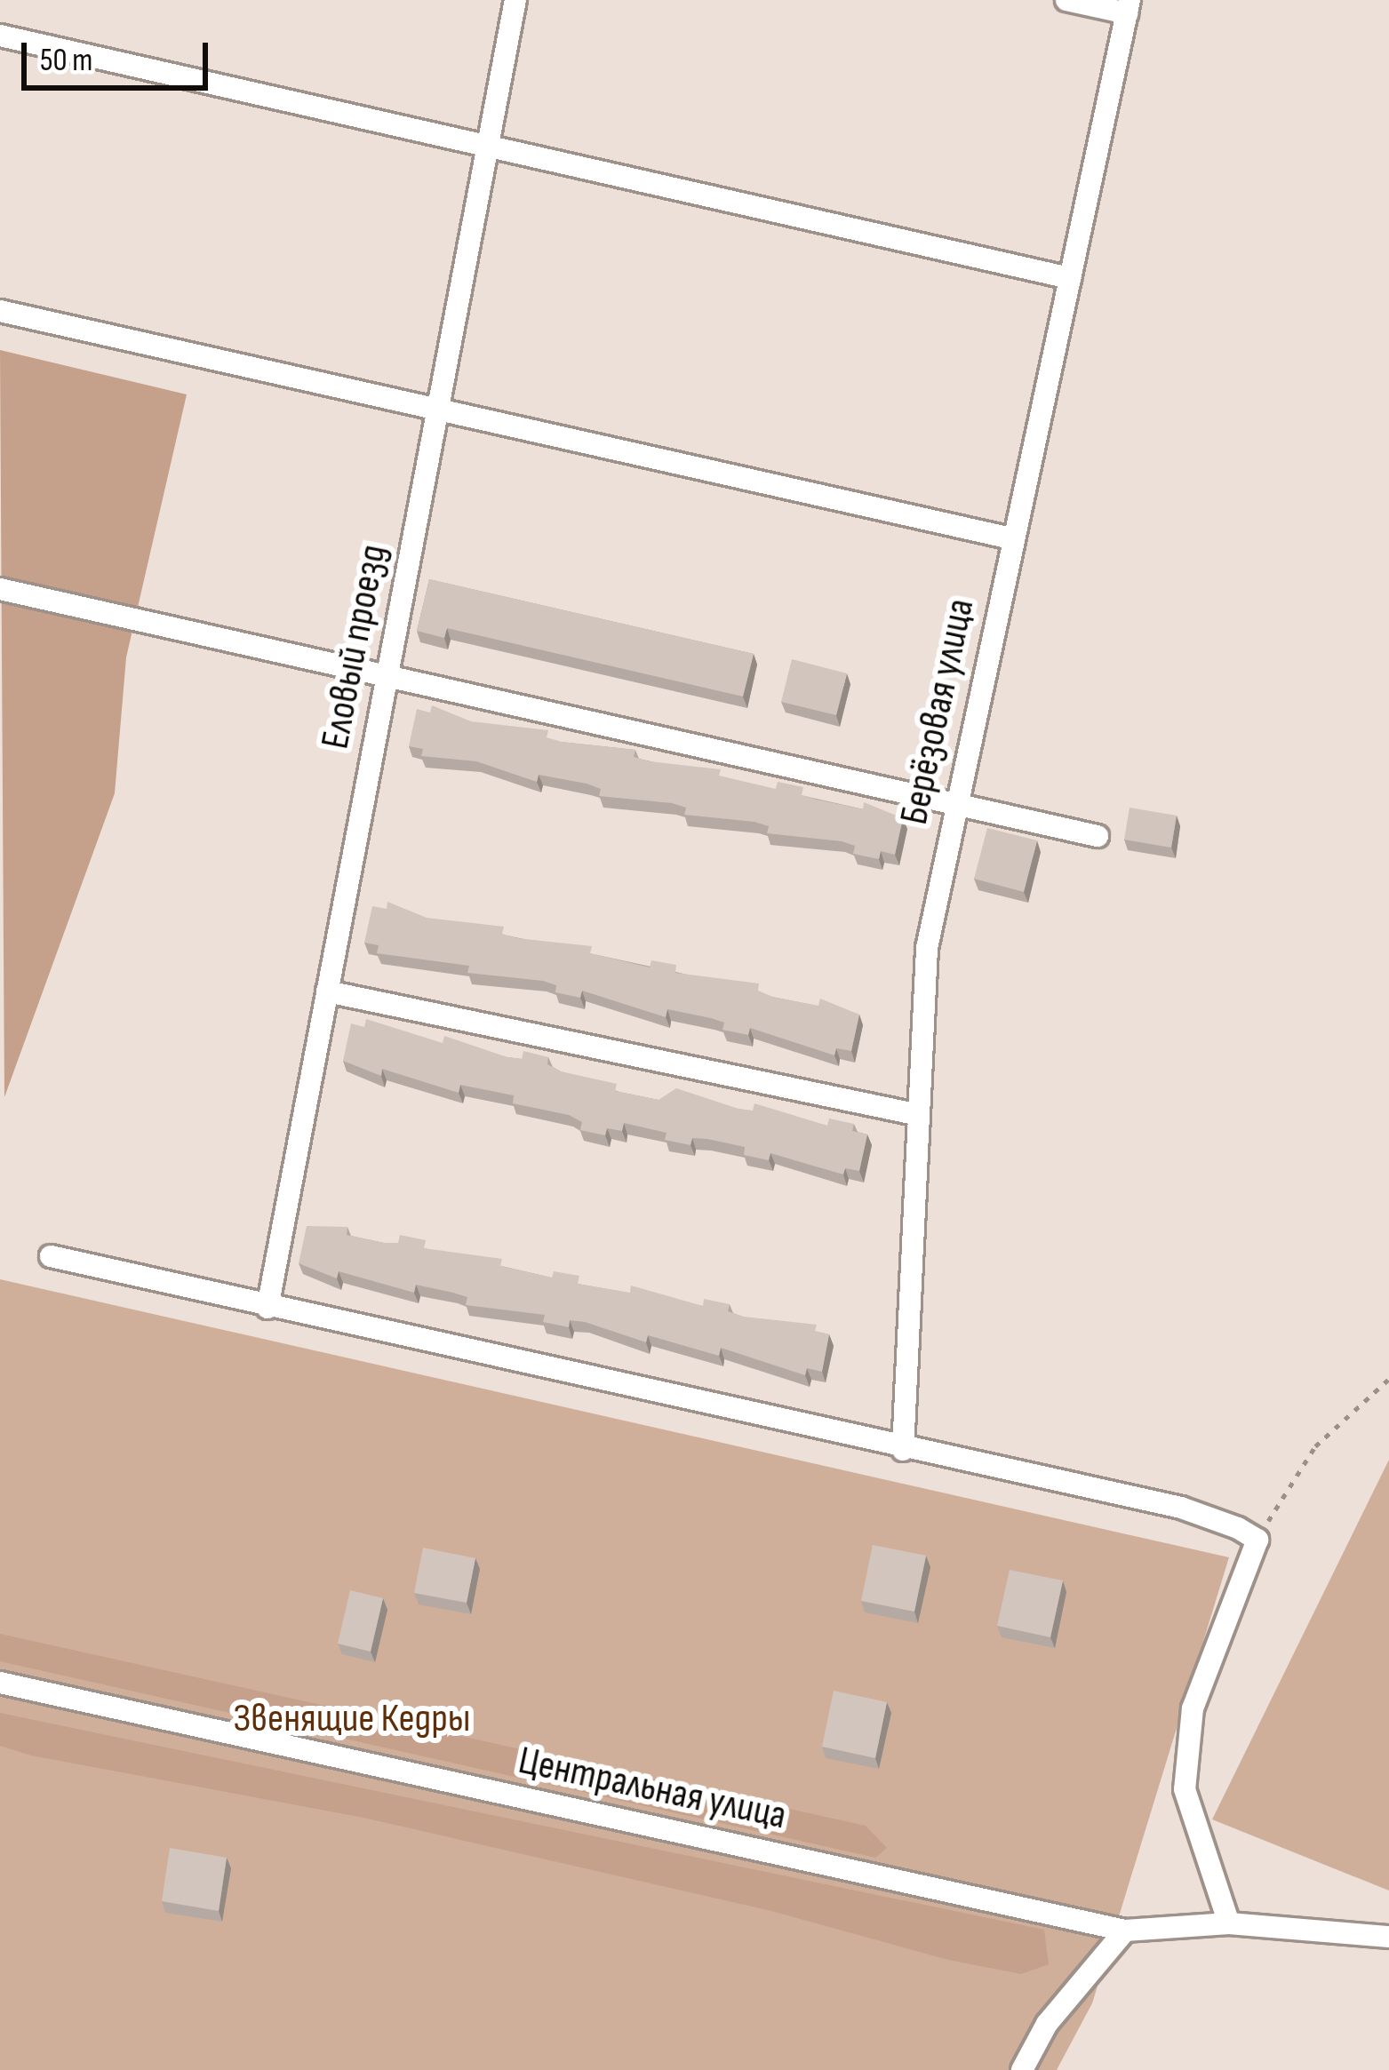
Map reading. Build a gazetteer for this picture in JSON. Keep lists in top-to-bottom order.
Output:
{
  "streets": {
    "street": ["Еловый проезд", "Берёзовая улица", "Центральная улица"]
  },
  "parks": ["Звенящие Кедры"],
  "scale_bar": "50 m"
}
